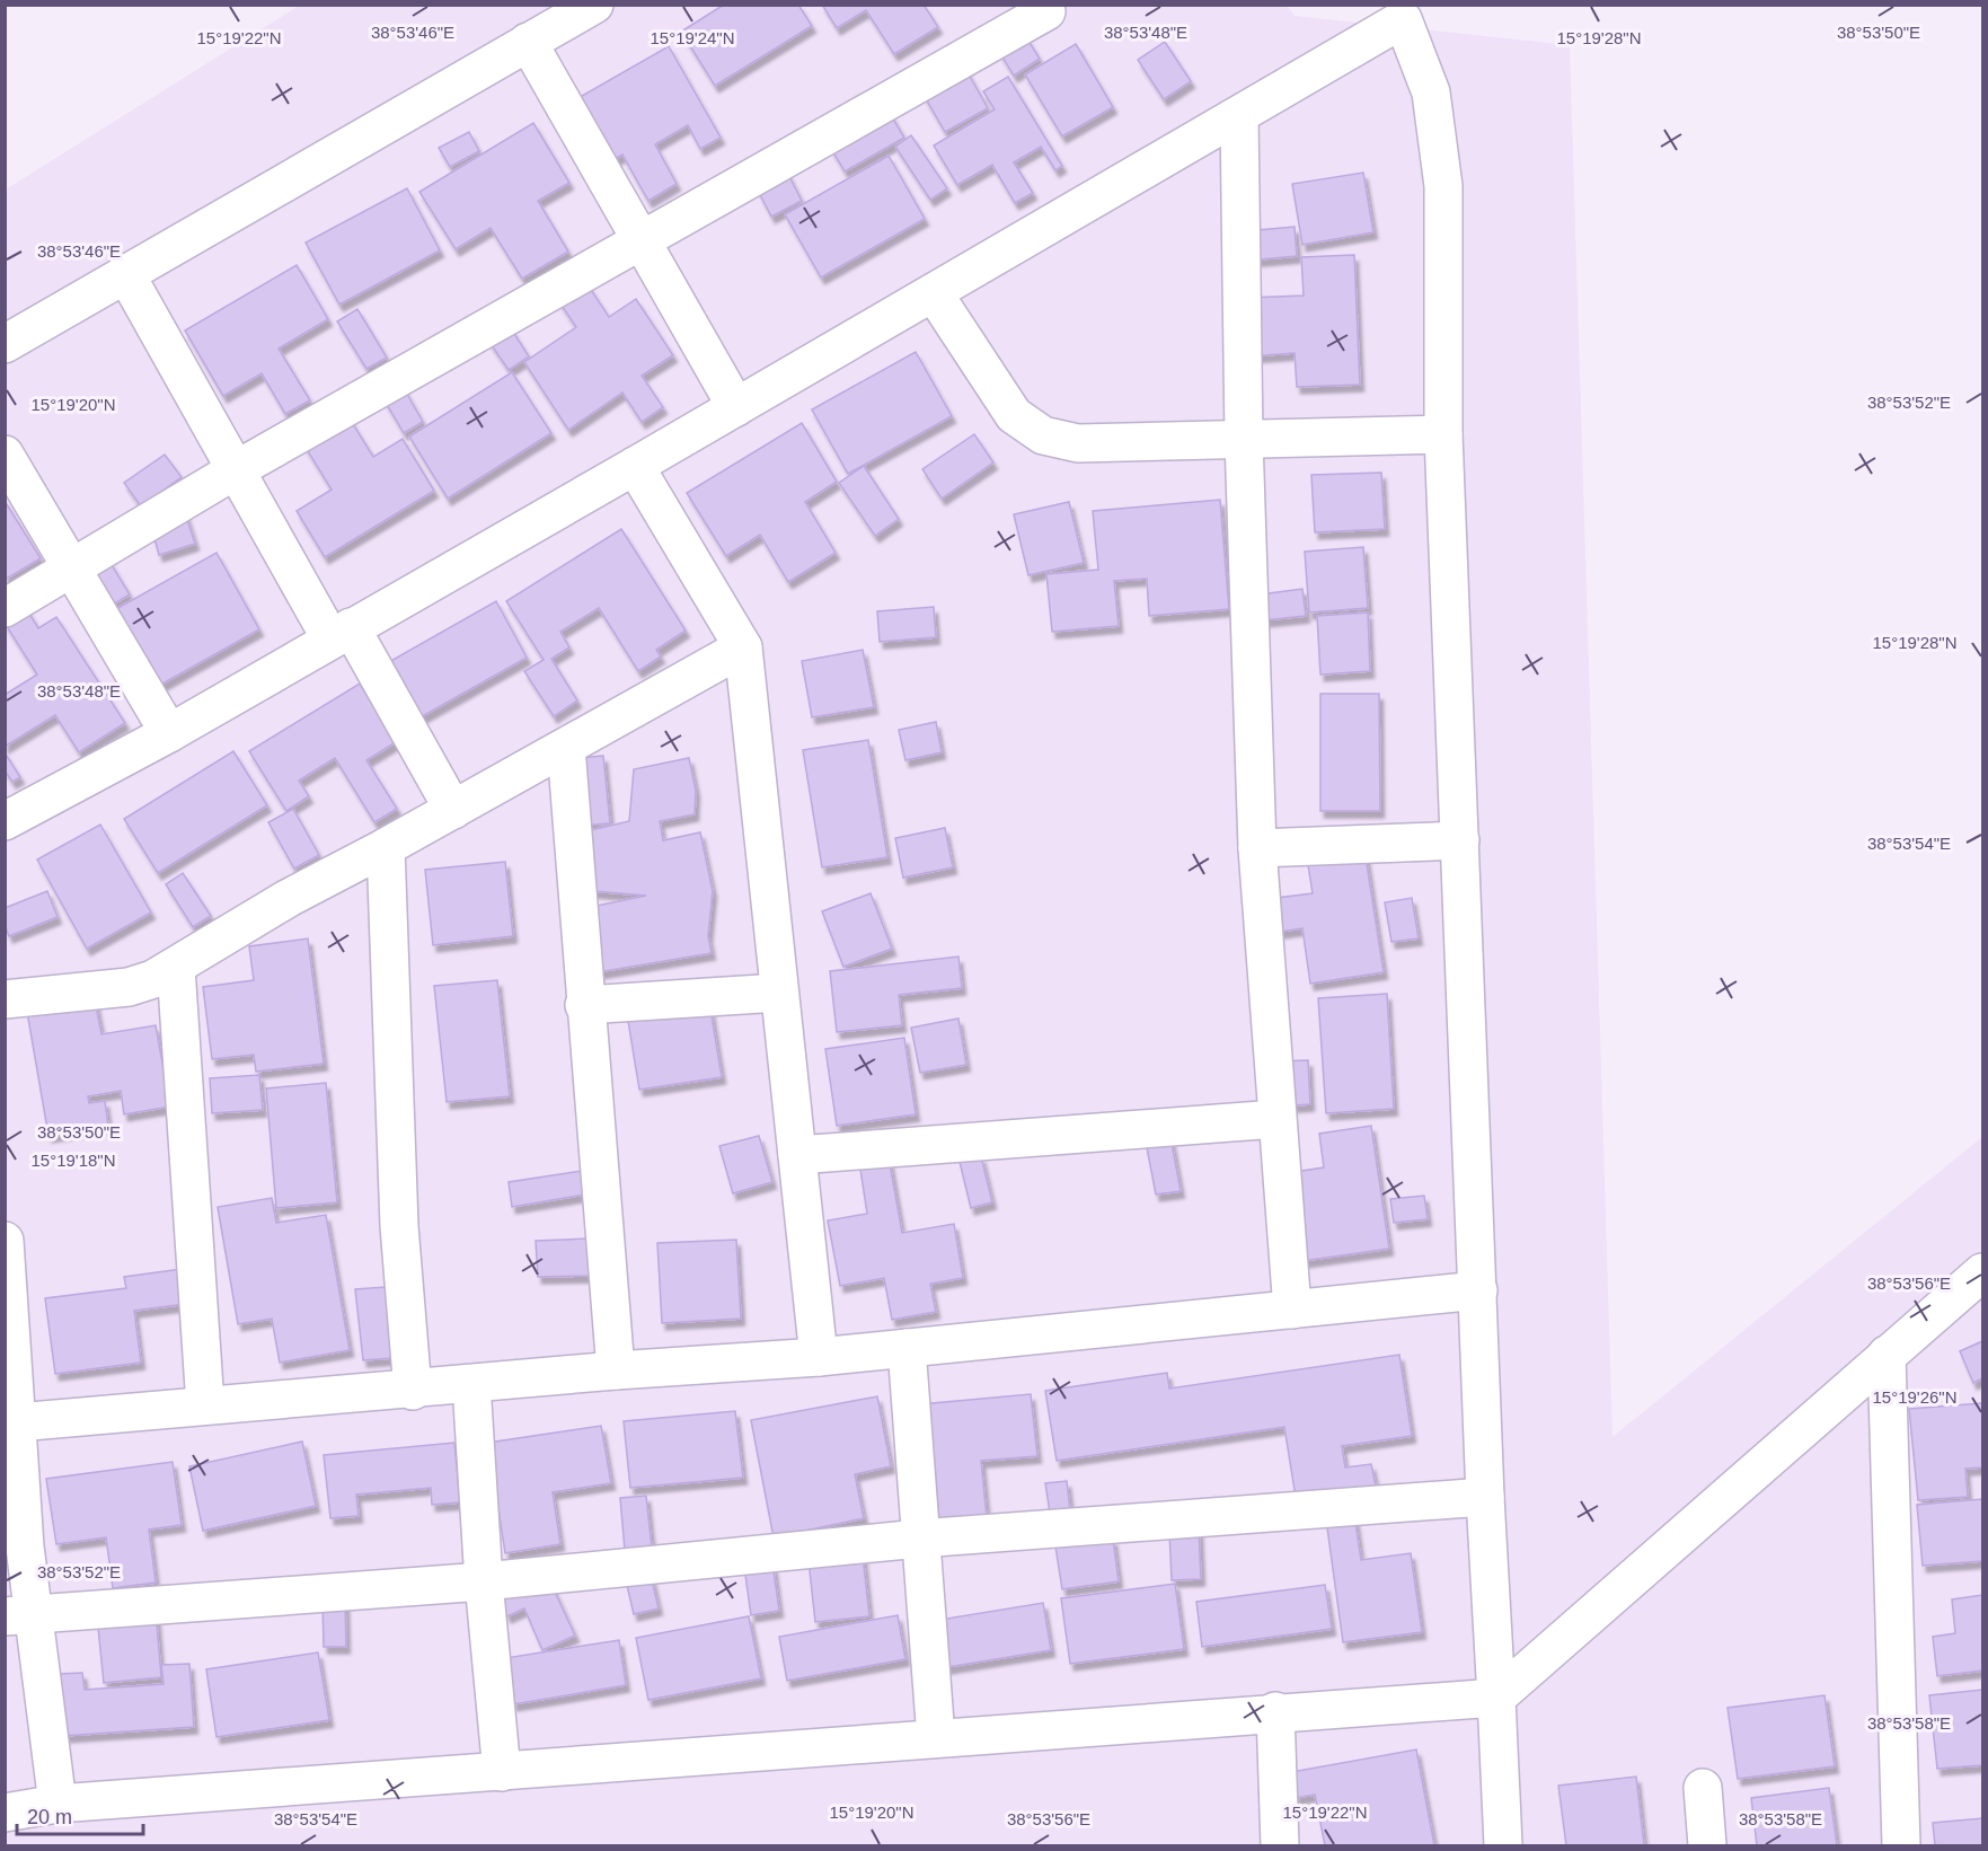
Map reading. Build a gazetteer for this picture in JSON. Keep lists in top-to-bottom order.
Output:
{
  "scale_bar": "20 m",
  "coordinates": [
    "38°53'46\"E",
    "38°53'48\"E",
    "38°53'50\"E",
    "15°19'28\"N",
    "15°19'22\"N",
    "15°19'24\"N",
    "38°53'52\"E",
    "15°19'20\"N",
    "38°53'54\"E",
    "15°19'18\"N",
    "38°53'56\"E",
    "15°19'26\"N",
    "38°53'58\"E"
  ]
}
